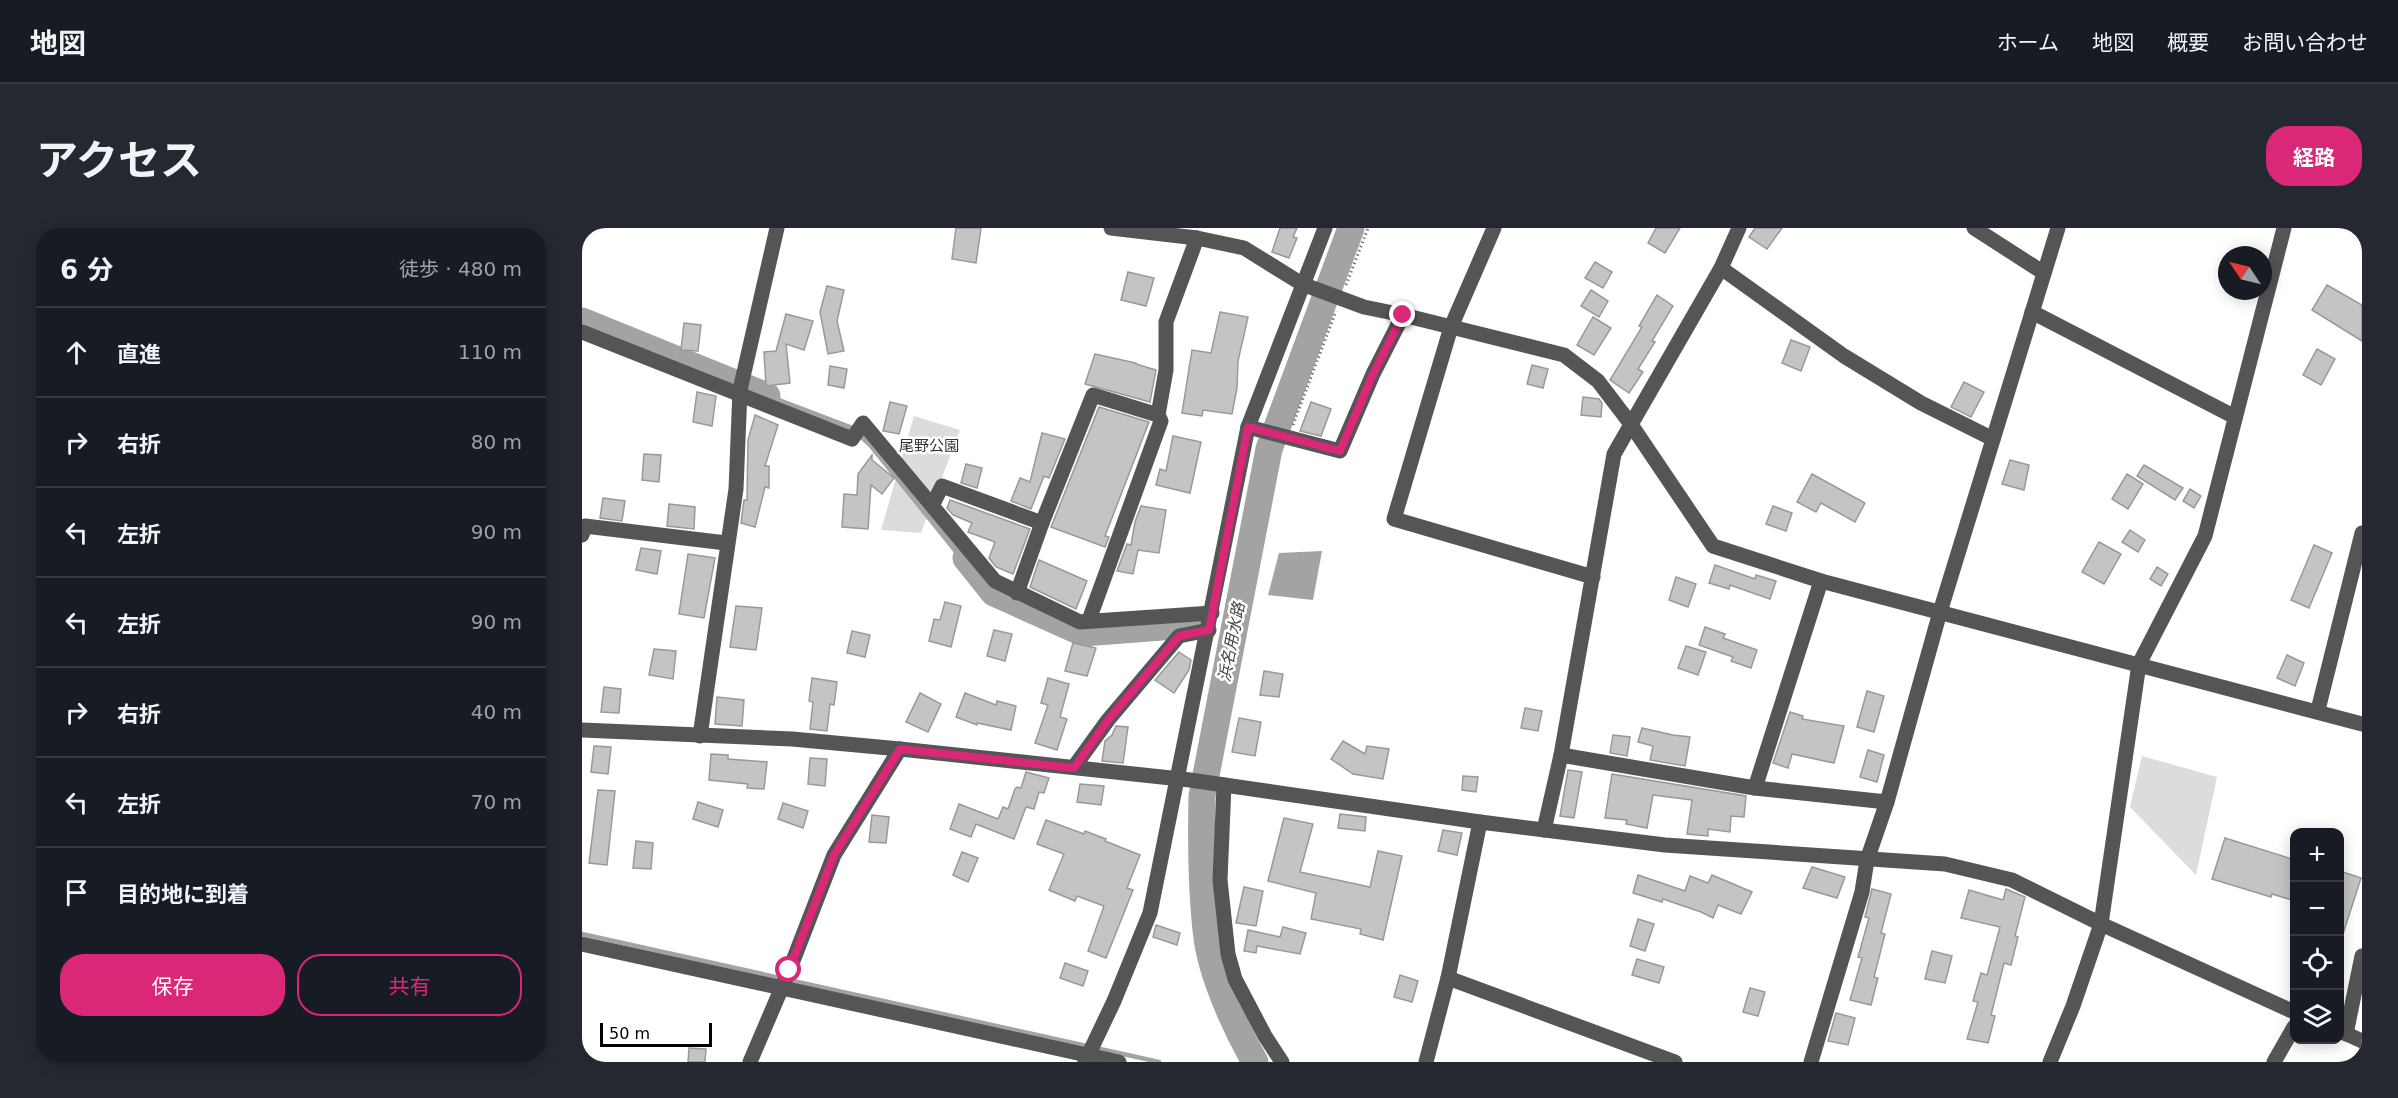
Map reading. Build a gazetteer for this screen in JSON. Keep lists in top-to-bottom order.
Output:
{
  "water": ["浜名用水路"],
  "parks": ["尾野公園"],
  "scale_bar": "50 m",
  "north": "top left",
  "page": {
    "header": "地図",
    "nav": [
      "ホーム",
      "地図",
      "概要",
      "お問い合わせ"
    ],
    "title": "アクセス",
    "buttons": [
      "経路",
      ["保存", "共有"]
    ],
    "heading": ["6 分", "徒歩 · 480 m"],
    "list": [
      ["直進", "110 m"],
      ["右折", "80 m"],
      ["左折", "90 m"],
      ["左折", "90 m"],
      ["右折", "40 m"],
      ["左折", "70 m"],
      "目的地に到着"
    ],
    "map_buttons": ["+", "−"],
    "scale": "50 m"
  }
}
